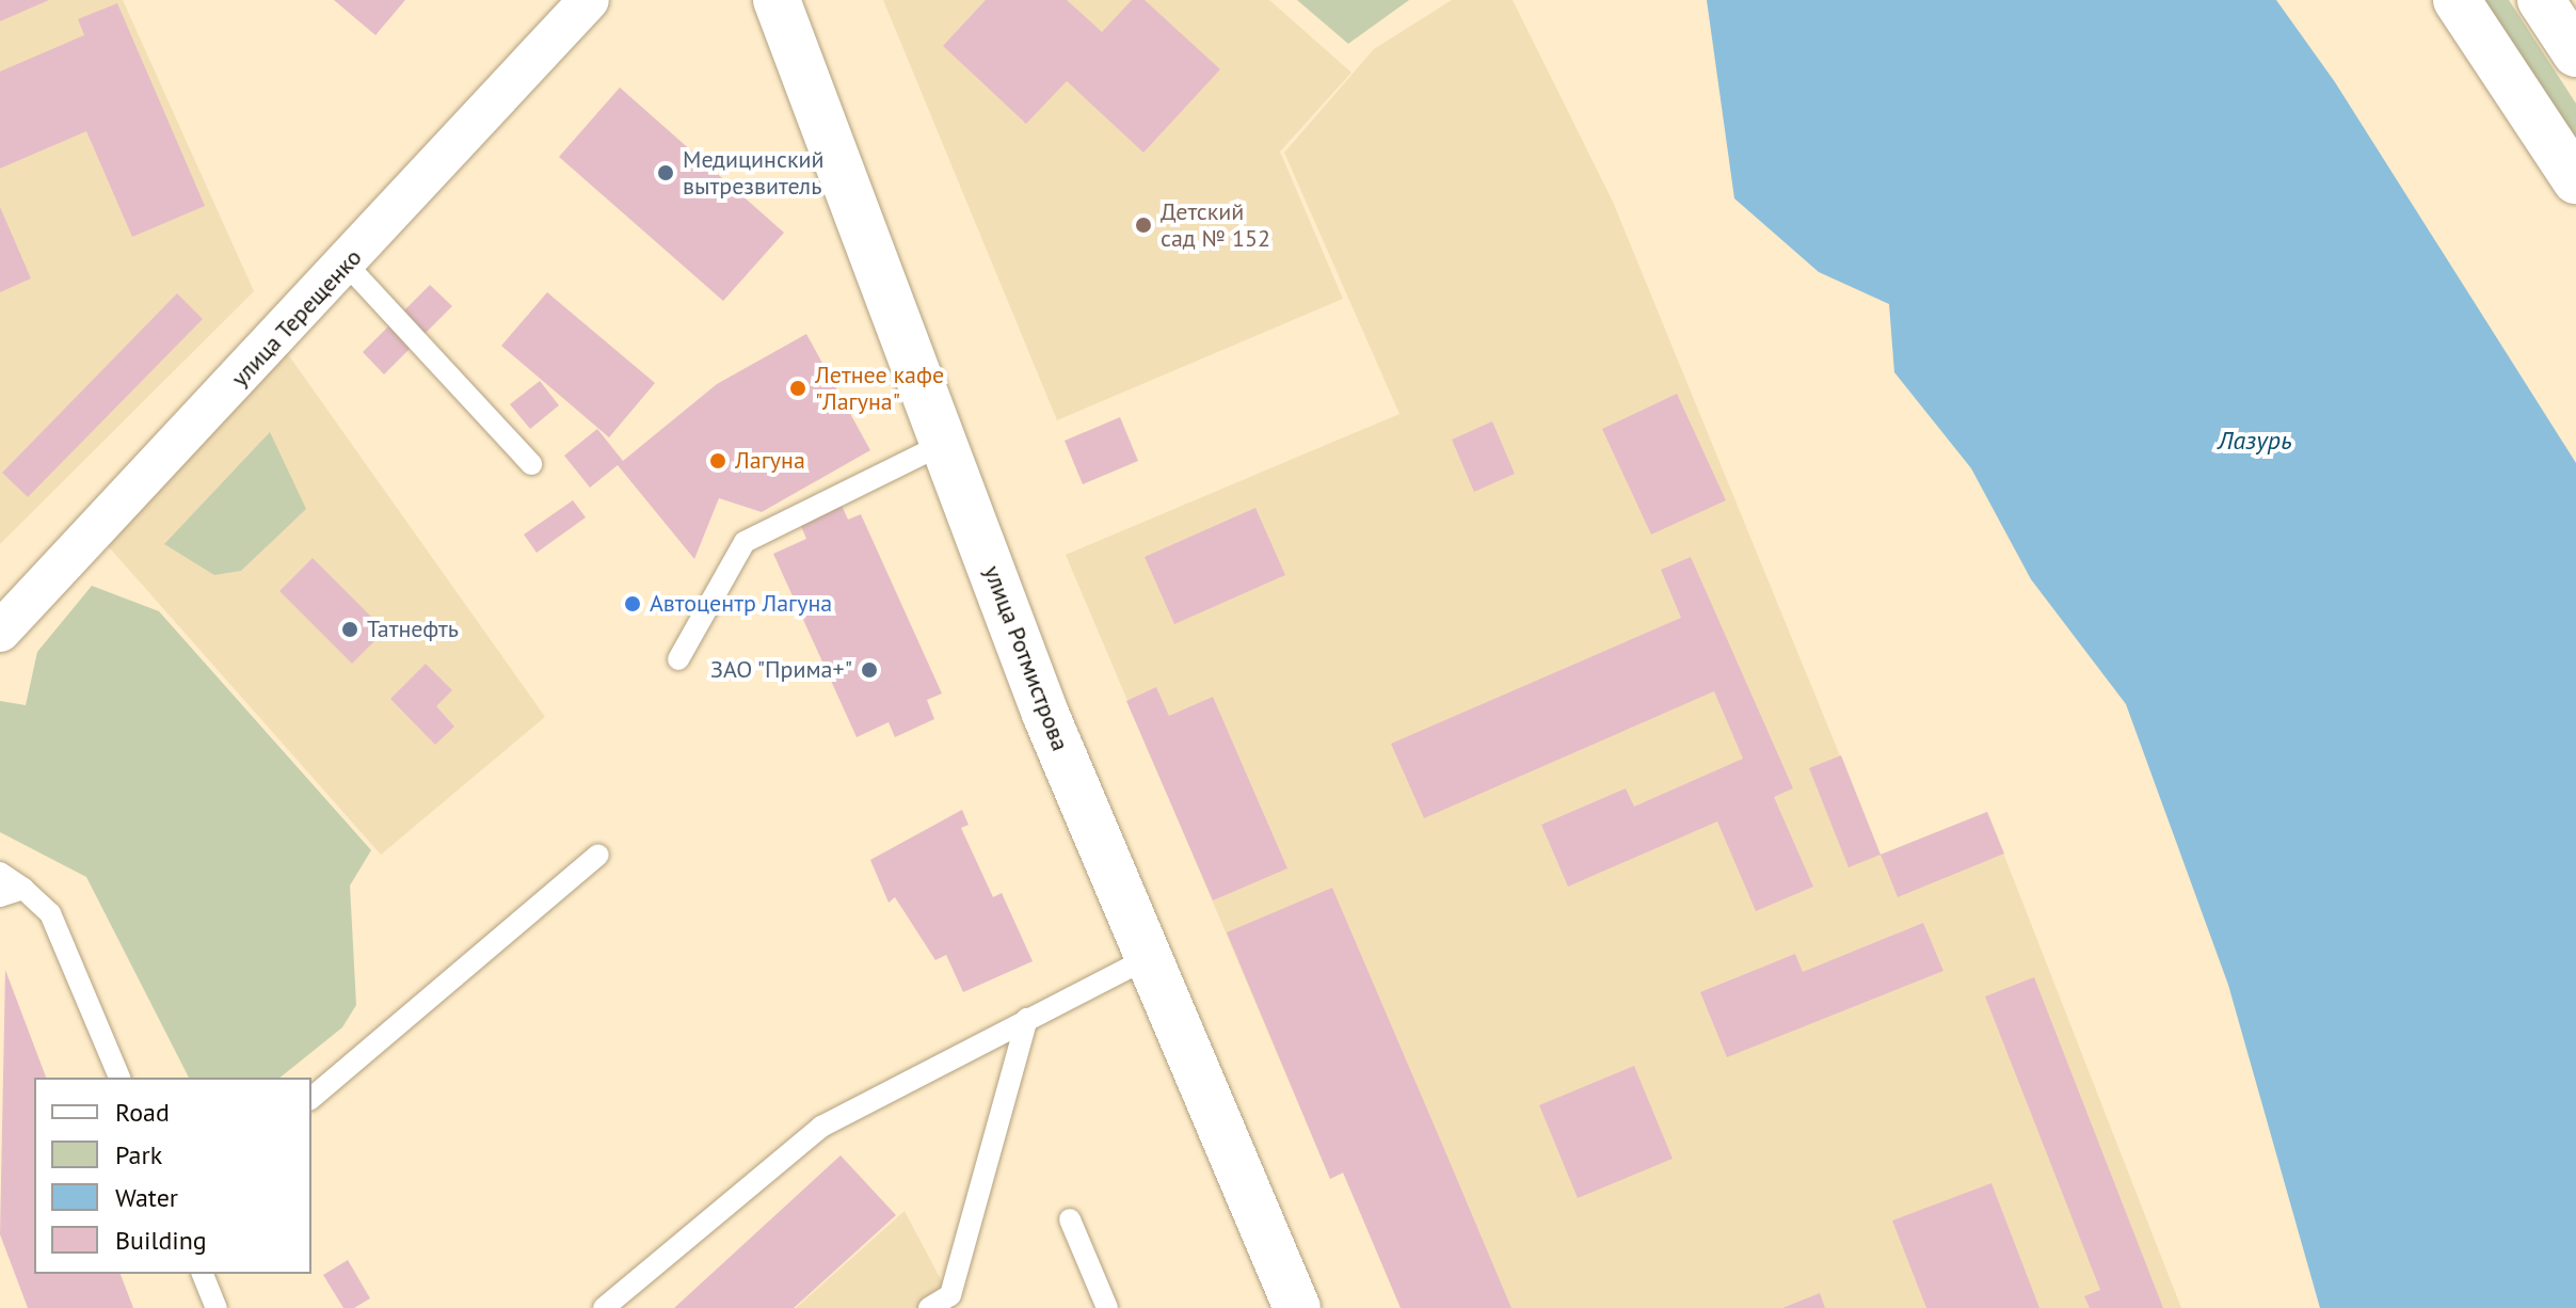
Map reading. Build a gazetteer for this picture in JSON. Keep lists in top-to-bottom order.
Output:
{
  "streets": {
    "street": ["улица Терещенко", "улица Ротмистрова"]
  },
  "water": ["Лазурь"],
  "places": [
    "Медицинский вытрезвитель",
    "Детский сад № 152",
    "Летнее кафе \"Лагуна\"",
    "Лагуна",
    "Автоцентр Лагуна",
    "Татнефть",
    "ЗАО \"Прима+\""
  ],
  "legend": [
    "Road",
    "Park",
    "Water",
    "Building"
  ]
}
